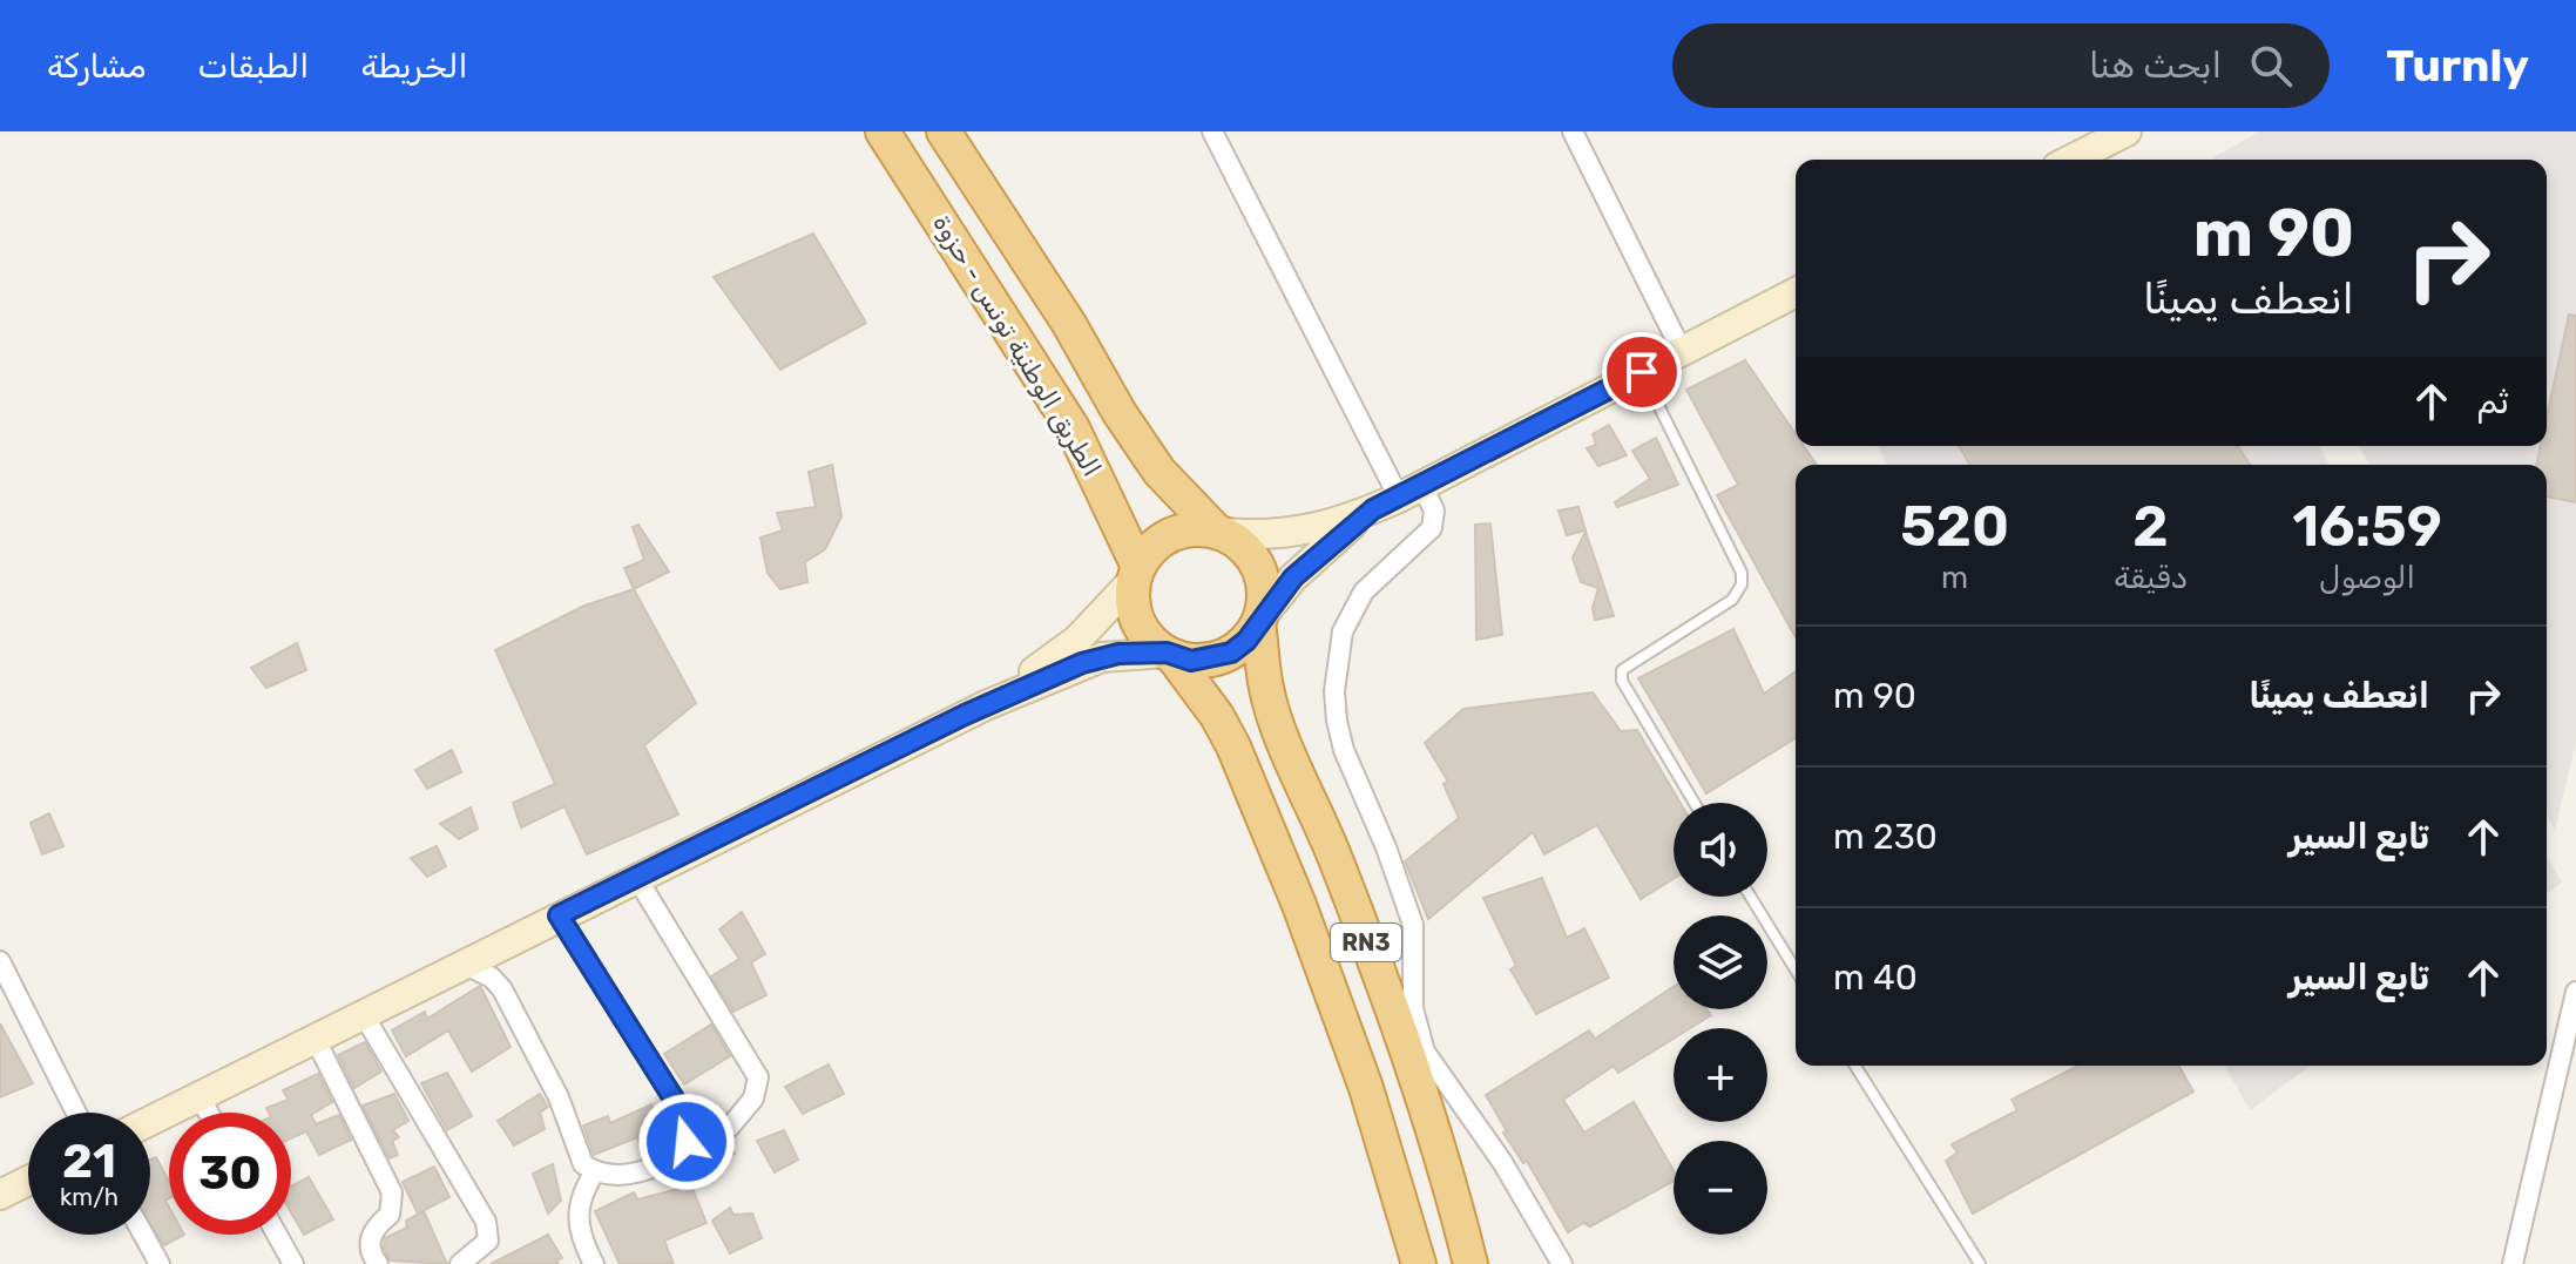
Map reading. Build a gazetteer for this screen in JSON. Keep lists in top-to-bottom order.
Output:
{
  "streets": {
    "highway": ["الطريق الوطنية تونس - حزوة", "RN3"]
  },
  "crossings": [
    ["الطريق الوطنية تونس - حزوة", "RN3"]
  ],
  "page": {
    "header": "Turnly",
    "search": "ابحث هنا",
    "nav": ["الخريطة", "الطبقات", "مشاركة"],
    "turn": ["90 m", "انعطف يمينًا"],
    "then": "ثم",
    "eta": [
      "16:59",
      "الوصول",
      "2",
      "دقيقة",
      "520",
      "m"
    ],
    "list": [
      {
        "name": "انعطف يمينًا",
        "value": "90 m"
      },
      {
        "name": "تابع السير",
        "value": "230 m"
      },
      {
        "name": "تابع السير",
        "value": "40 m"
      }
    ],
    "map_buttons": ["+", "−"],
    "speed": "21 km/h",
    "limit": "30"
  }
}
